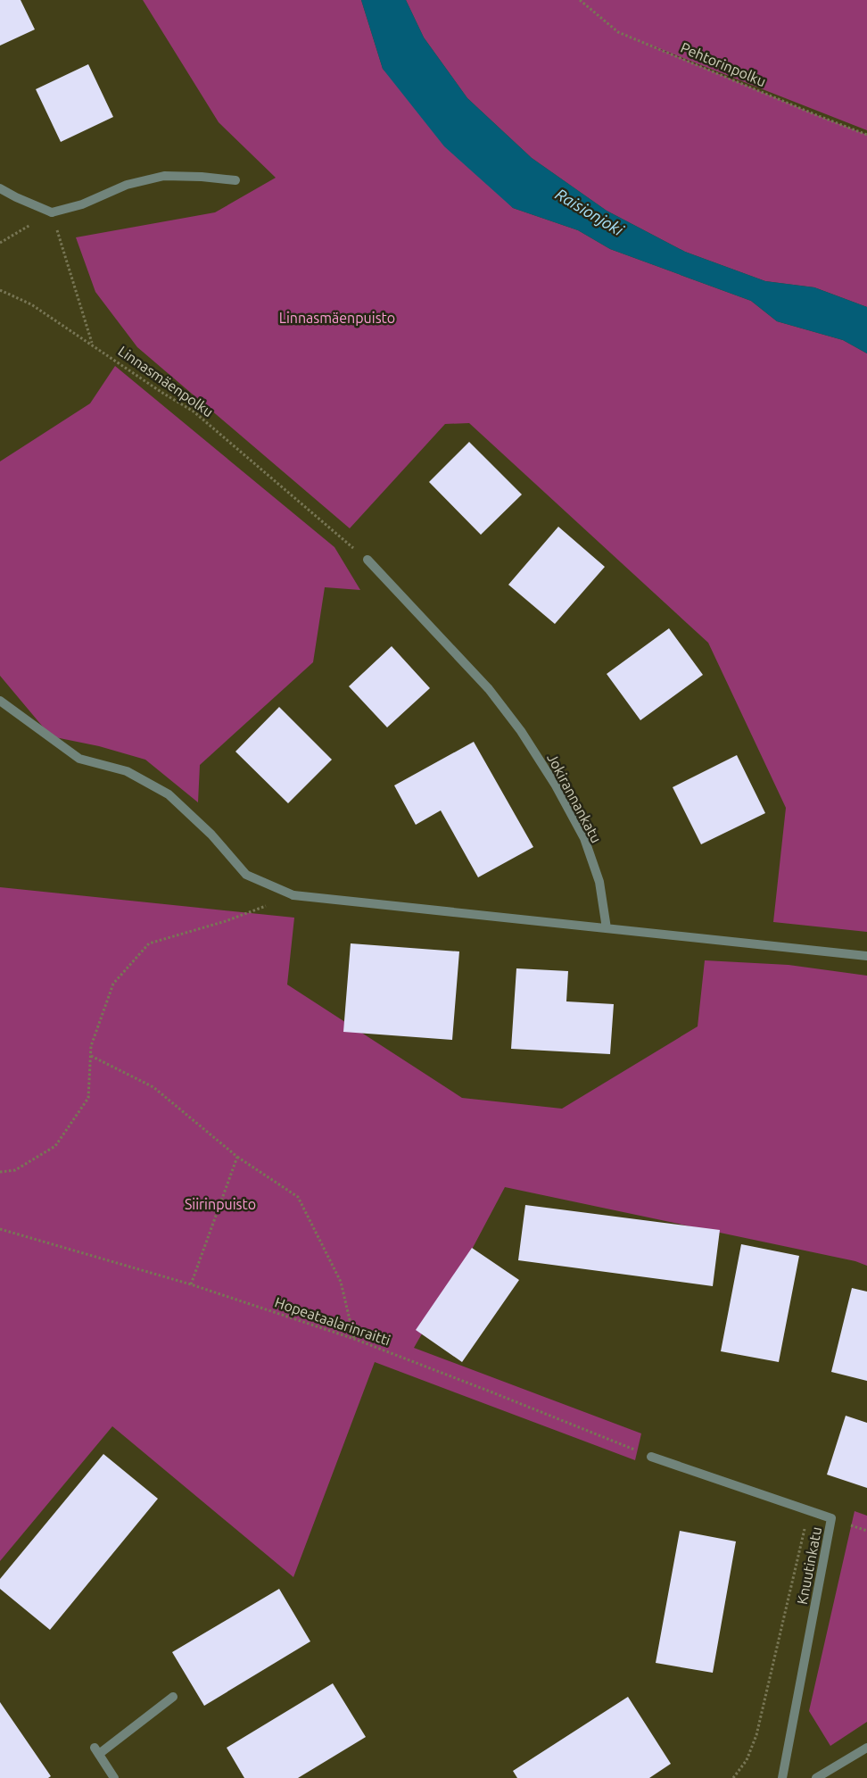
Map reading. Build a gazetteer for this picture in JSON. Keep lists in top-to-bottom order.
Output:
{
  "streets": {
    "street": ["Jokirannankatu", "Knuutinkatu"],
    "path": ["Pehtorinpolku", "Linnasmäenpolku", "Hopeataalarinraitti"]
  },
  "crossings": [
    ["Linnasmäenpolku", "Jokirannankatu"],
    ["Hopeataalarinraitti", "Knuutinkatu"]
  ],
  "water": ["Raisionjoki"],
  "parks": ["Linnasmäenpuisto", "Siirinpuisto"]
}
